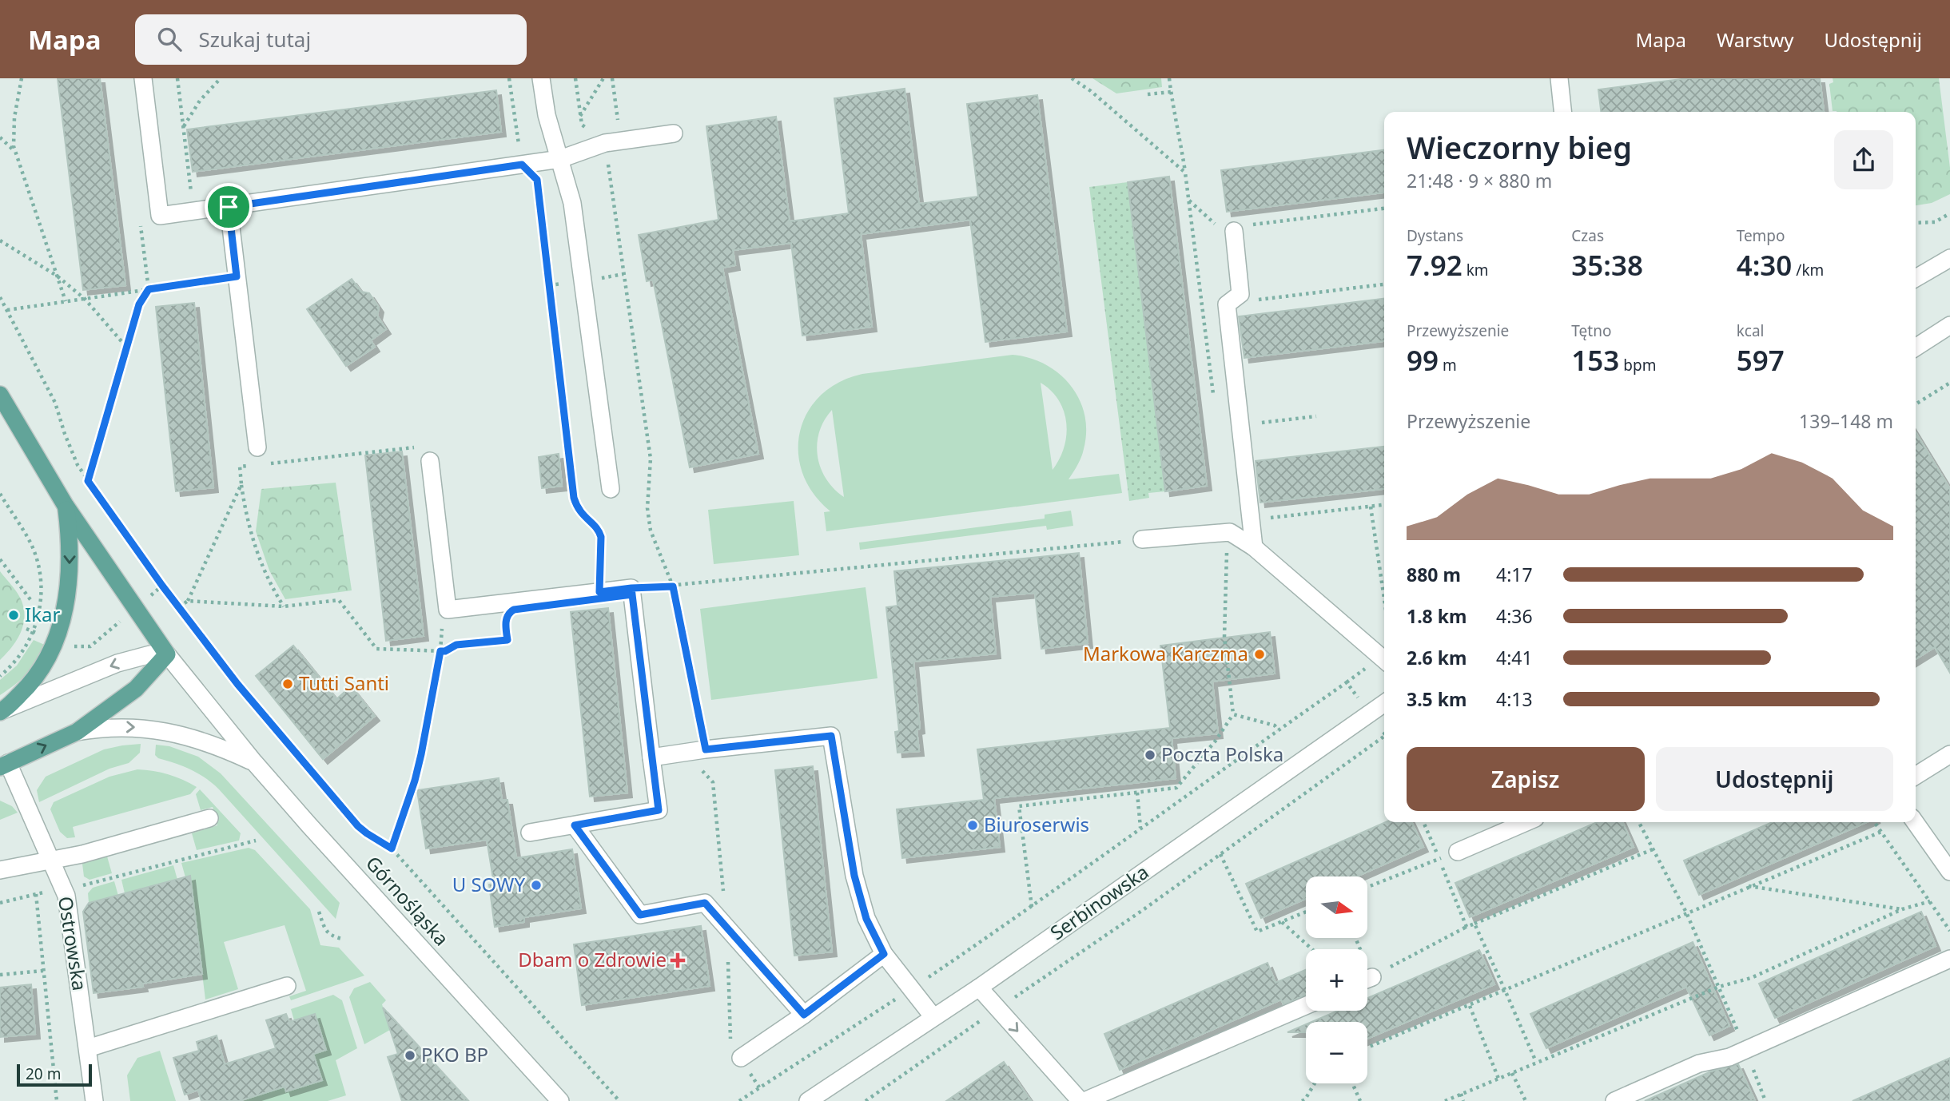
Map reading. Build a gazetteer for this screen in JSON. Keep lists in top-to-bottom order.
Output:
{
  "streets": {
    "main road": ["Górnośląska"],
    "street": ["Serbinowska", "Ostrowska"]
  },
  "places": {
    "other": [
      "Ikar",
      "Markowa Karczma",
      "Tutti Santi",
      "Poczta Polska",
      "Biuroserwis",
      "U SOWY",
      "PKO BP"
    ],
    "health": ["Dbam o Zdrowie"]
  },
  "scale_bar": "20 m",
  "north": "right",
  "page": {
    "header": "Mapa",
    "search": "Szukaj tutaj",
    "nav": ["Mapa", "Warstwy", "Udostępnij"],
    "heading": ["Wieczorny bieg", "21:48 · 9 × 880 m"],
    "stats": [
      ["Dystans", "7.92 km"],
      ["Czas", "35:38"],
      ["Tempo", "4:30 /km"],
      ["Przewyższenie", "99 m"],
      ["Tętno", "153 bpm"],
      ["kcal", "597"]
    ],
    "chart": ["Przewyższenie", "139–148 m"],
    "list": [
      {
        "name": "880 m",
        "note": "4:17"
      },
      {
        "name": "1.8 km",
        "note": "4:36"
      },
      {
        "name": "2.6 km",
        "note": "4:41"
      },
      {
        "name": "3.5 km",
        "note": "4:13"
      }
    ],
    "buttons": ["Zapisz", "Udostępnij"],
    "map_buttons": ["+", "−"],
    "scale": "20 m"
  }
}
